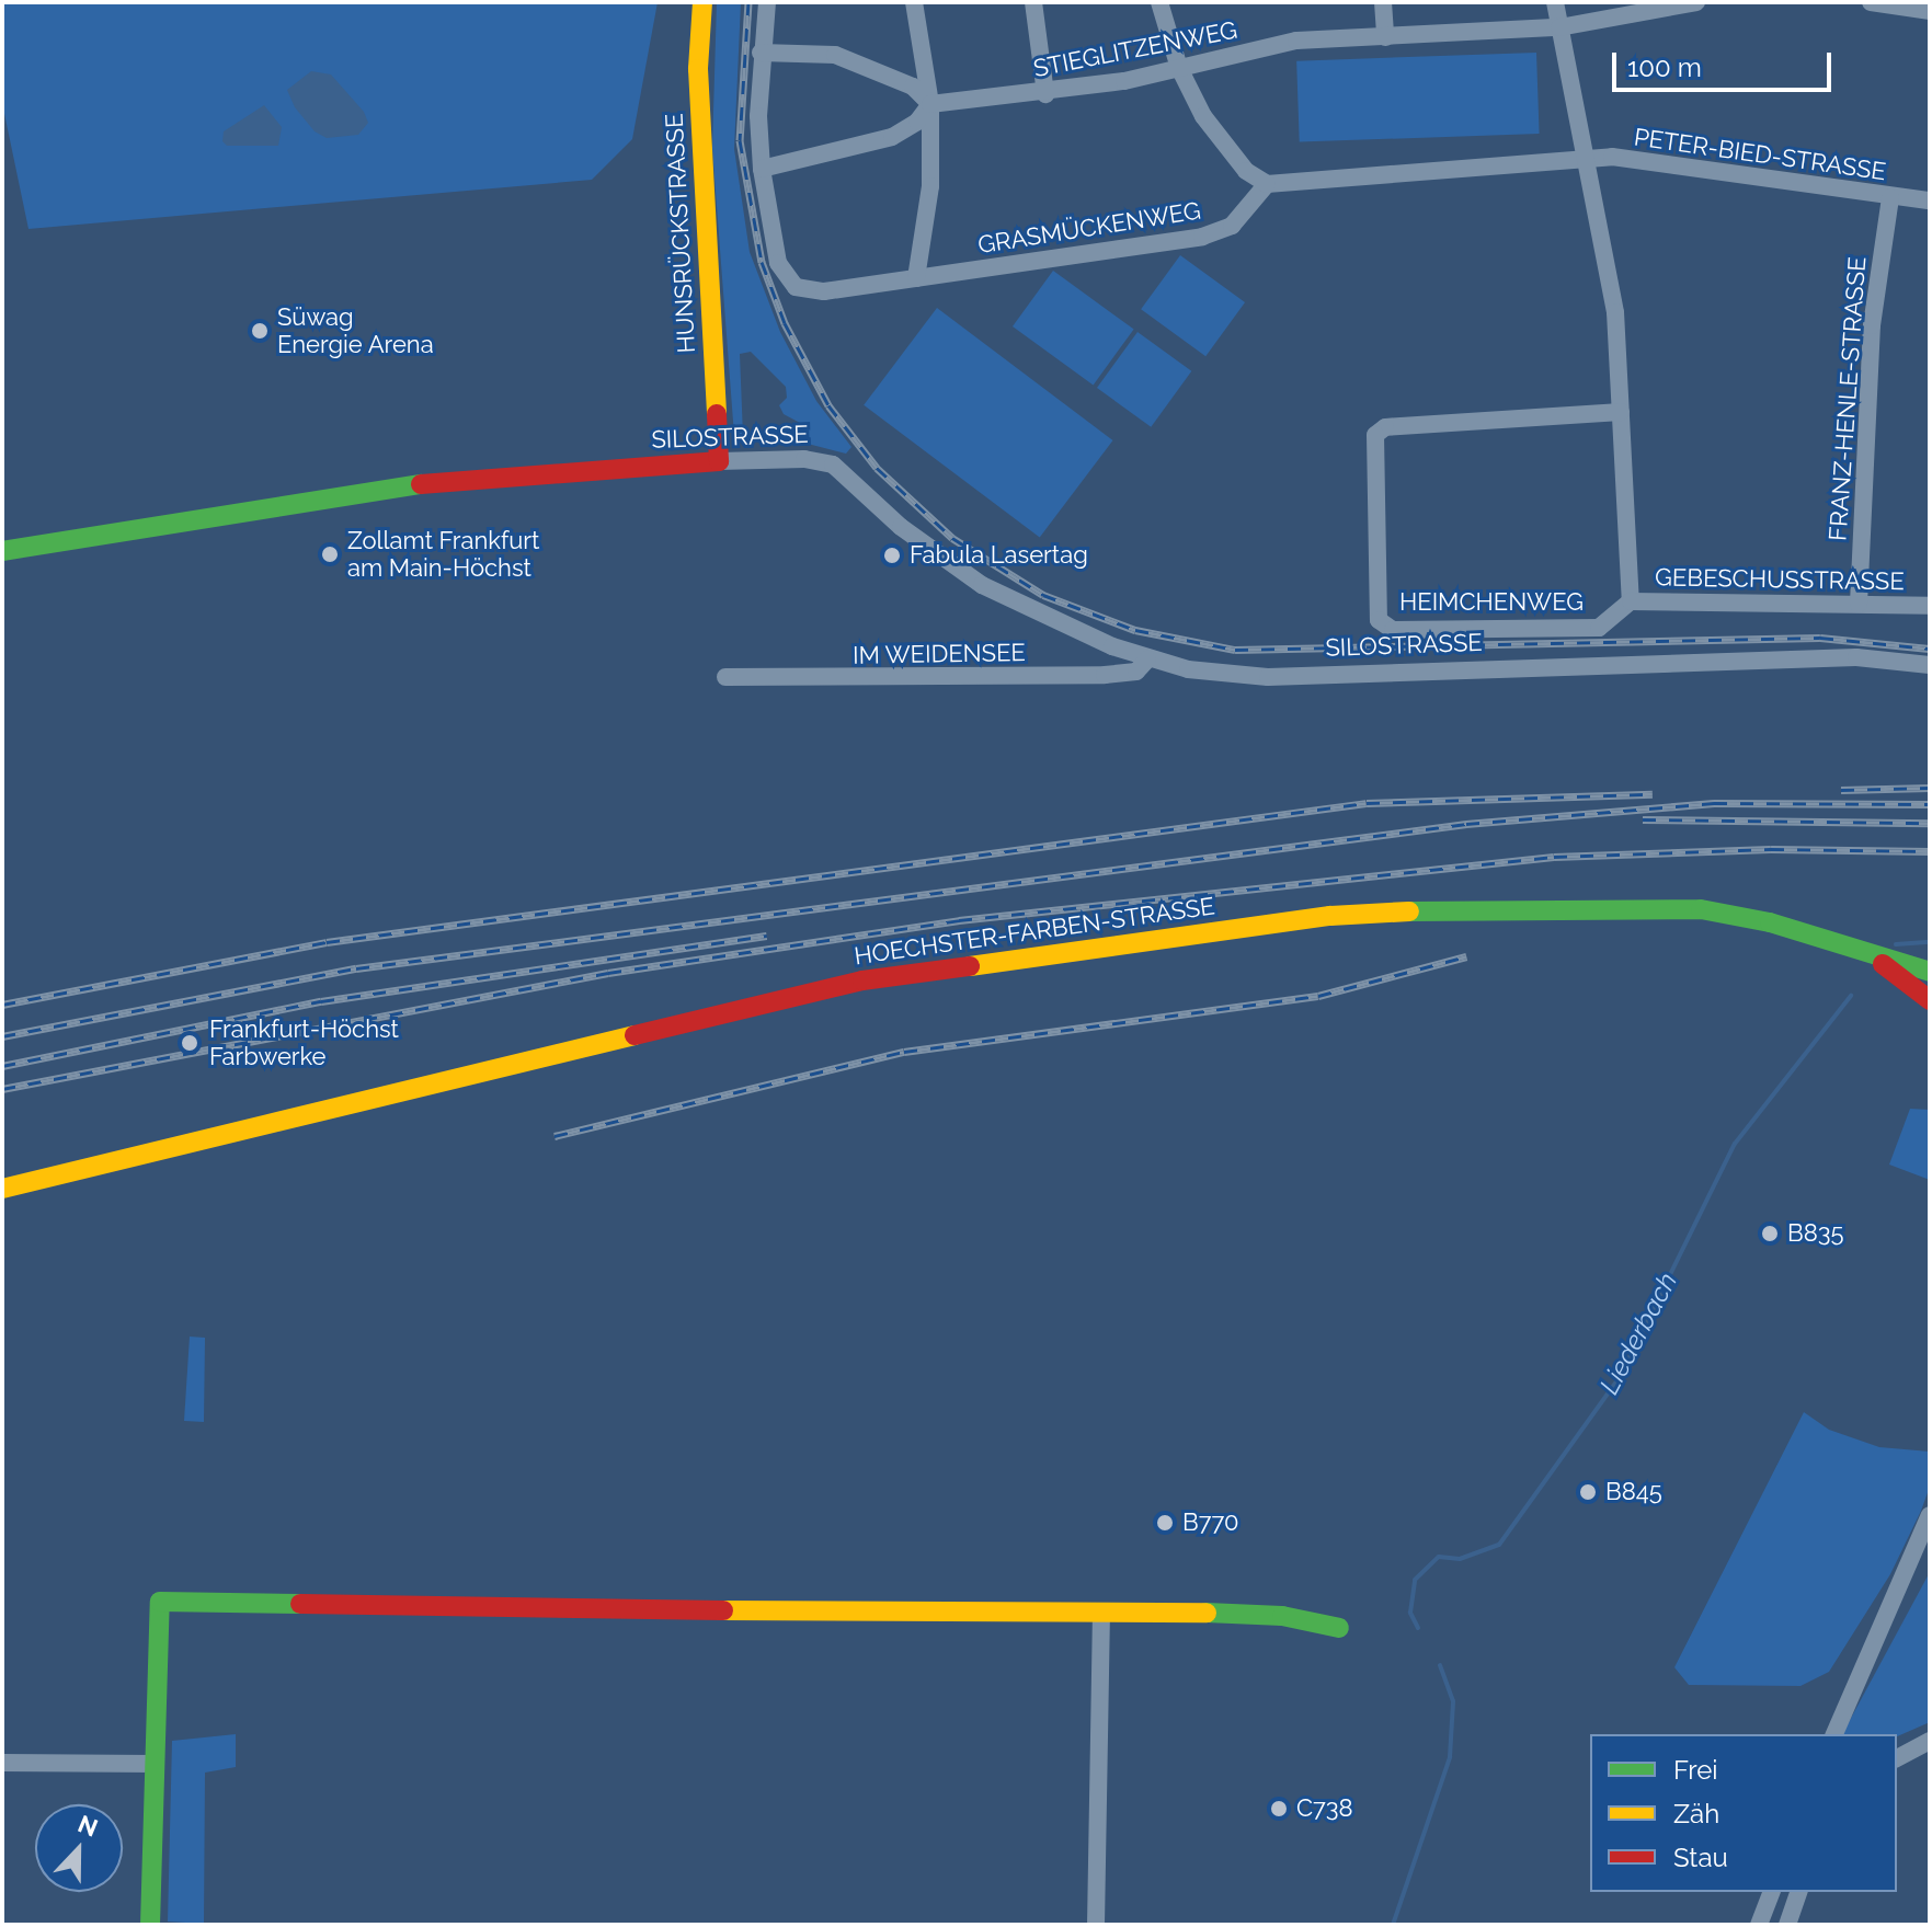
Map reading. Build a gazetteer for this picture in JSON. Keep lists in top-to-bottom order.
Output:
{
  "streets": {
    "main road": ["HUNSRÜCKSTRASSE", "SILOSTRASSE", "HOECHSTER-FARBEN-STRASSE"],
    "street": [
      "STIEGLITZENWEG",
      "PETER-BIED-STRASSE",
      "GRASMÜCKENWEG",
      "FRANZ-HENLE-STRASSE",
      "GEBESCHUSSTRASSE",
      "HEIMCHENWEG",
      "IM WEIDENSEE"
    ]
  },
  "crossings": [
    ["PETER-BIED-STRASSE", "FRANZ-HENLE-STRASSE"],
    ["HUNSRÜCKSTRASSE", "SILOSTRASSE"],
    ["FRANZ-HENLE-STRASSE", "GEBESCHUSSTRASSE"],
    ["SILOSTRASSE", "IM WEIDENSEE"],
    ["GEBESCHUSSTRASSE", "HEIMCHENWEG"]
  ],
  "water": ["Liederbach"],
  "places": [
    "Süwag Energie Arena",
    "Zollamt Frankfurt am Main-Höchst",
    "Fabula Lasertag",
    "Frankfurt-Höchst Farbwerke",
    "B835",
    "B845",
    "B770",
    "C738"
  ],
  "legend": ["Frei", "Zäh", "Stau"],
  "scale_bar": "100 m",
  "north": "top"
}
